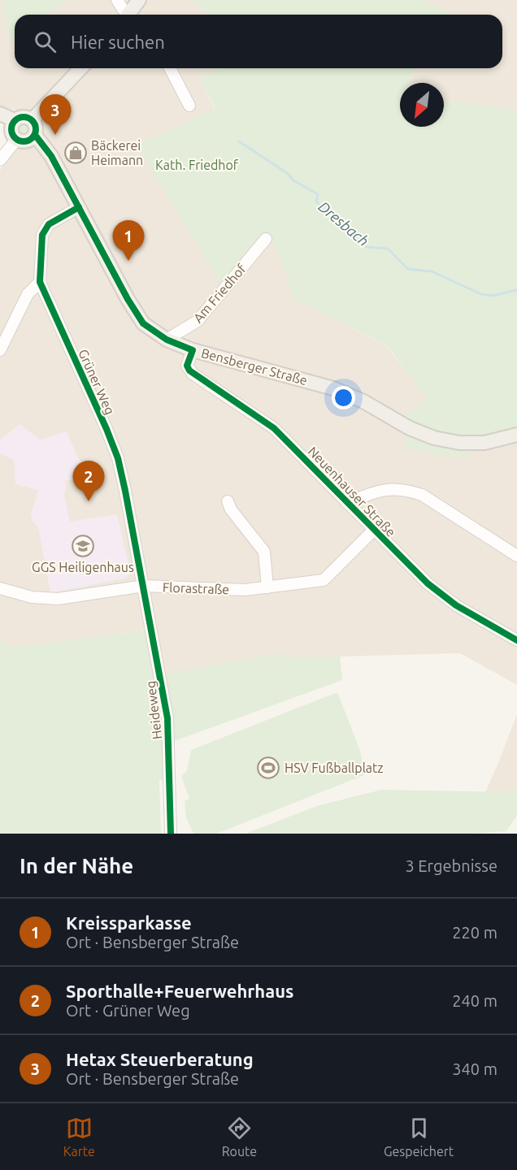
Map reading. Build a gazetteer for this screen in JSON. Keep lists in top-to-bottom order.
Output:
{
  "streets": {
    "main road": ["Bensberger Straße"],
    "street": [
      "Am Friedhof",
      "Grüner Weg",
      "Neuenhauser Straße",
      "Florastraße",
      "Heideweg"
    ]
  },
  "crossings": [
    ["Am Friedhof", "Bensberger Straße"],
    ["Bensberger Straße", "Grüner Weg"],
    ["Bensberger Straße", "Neuenhauser Straße"],
    ["Grüner Weg", "Florastraße"],
    ["Grüner Weg", "Heideweg"],
    ["Neuenhauser Straße", "Florastraße"],
    ["Florastraße", "Heideweg"]
  ],
  "water": ["Dresbach"],
  "parks": ["Kath. Friedhof"],
  "places": {
    "shop": ["Bäckerei Heimann"],
    "school or university": ["GGS Heiligenhaus"],
    "sports": ["HSV Fußballplatz"]
  },
  "north": "bottom left",
  "page": {
    "search": "Hier suchen",
    "pins": ["3", "1", "2"],
    "heading": ["In der Nähe", "3 Ergebnisse"],
    "list": [
      {
        "mark": "1",
        "name": "Kreissparkasse",
        "note": "Ort · Bensberger Straße",
        "value": "220 m"
      },
      {
        "mark": "2",
        "name": "Sporthalle+Feuerwehrhaus",
        "note": "Ort · Grüner Weg",
        "value": "240 m"
      },
      {
        "mark": "3",
        "name": "Hetax Steuerberatung",
        "note": "Ort · Bensberger Straße",
        "value": "340 m"
      }
    ],
    "nav": ["Karte", "Route", "Gespeichert"]
  }
}
